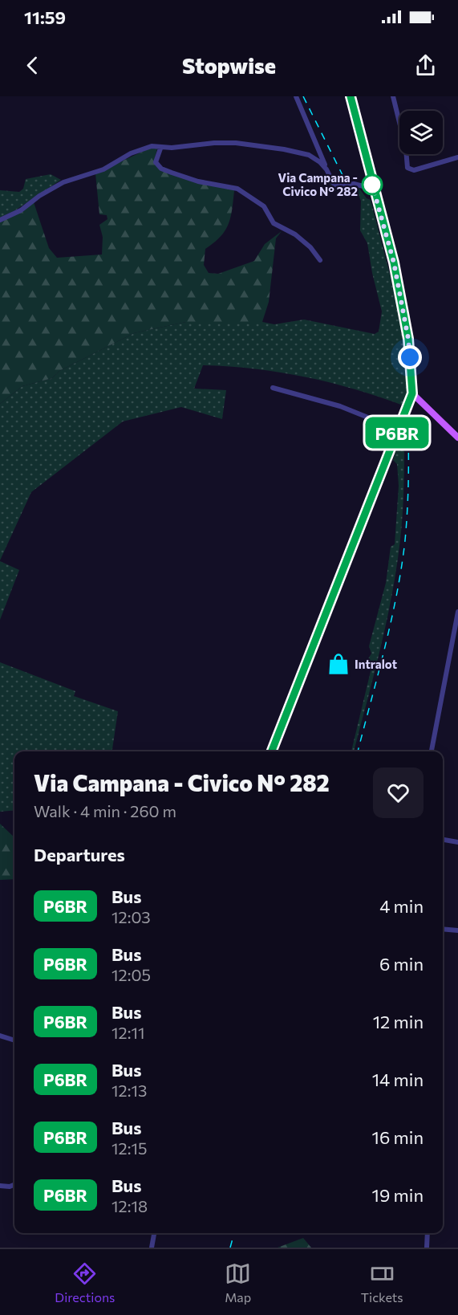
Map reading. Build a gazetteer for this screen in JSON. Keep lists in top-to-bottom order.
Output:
{
  "places": {
    "other": ["Via Campana - Civico N° 282"],
    "shop": ["Intralot"]
  },
  "lines": ["bus line P6BR"],
  "page": {
    "status": "11:59",
    "header": "Stopwise",
    "on_map": "P6BR",
    "heading": [
      ["Via Campana - Civico N° 282", "Walk · 4 min · 260 m"],
      "Departures"
    ],
    "list": [
      {
        "mark": "P6BR",
        "name": "Bus",
        "note": "12:03",
        "value": "4 min"
      },
      {
        "mark": "P6BR",
        "name": "Bus",
        "note": "12:05",
        "value": "6 min"
      },
      {
        "mark": "P6BR",
        "name": "Bus",
        "note": "12:11",
        "value": "12 min"
      },
      {
        "mark": "P6BR",
        "name": "Bus",
        "note": "12:13",
        "value": "14 min"
      },
      {
        "mark": "P6BR",
        "name": "Bus",
        "note": "12:15",
        "value": "16 min"
      },
      {
        "mark": "P6BR",
        "name": "Bus",
        "note": "12:18",
        "value": "19 min"
      }
    ],
    "tabs": ["Directions", "Map", "Tickets"]
  }
}
